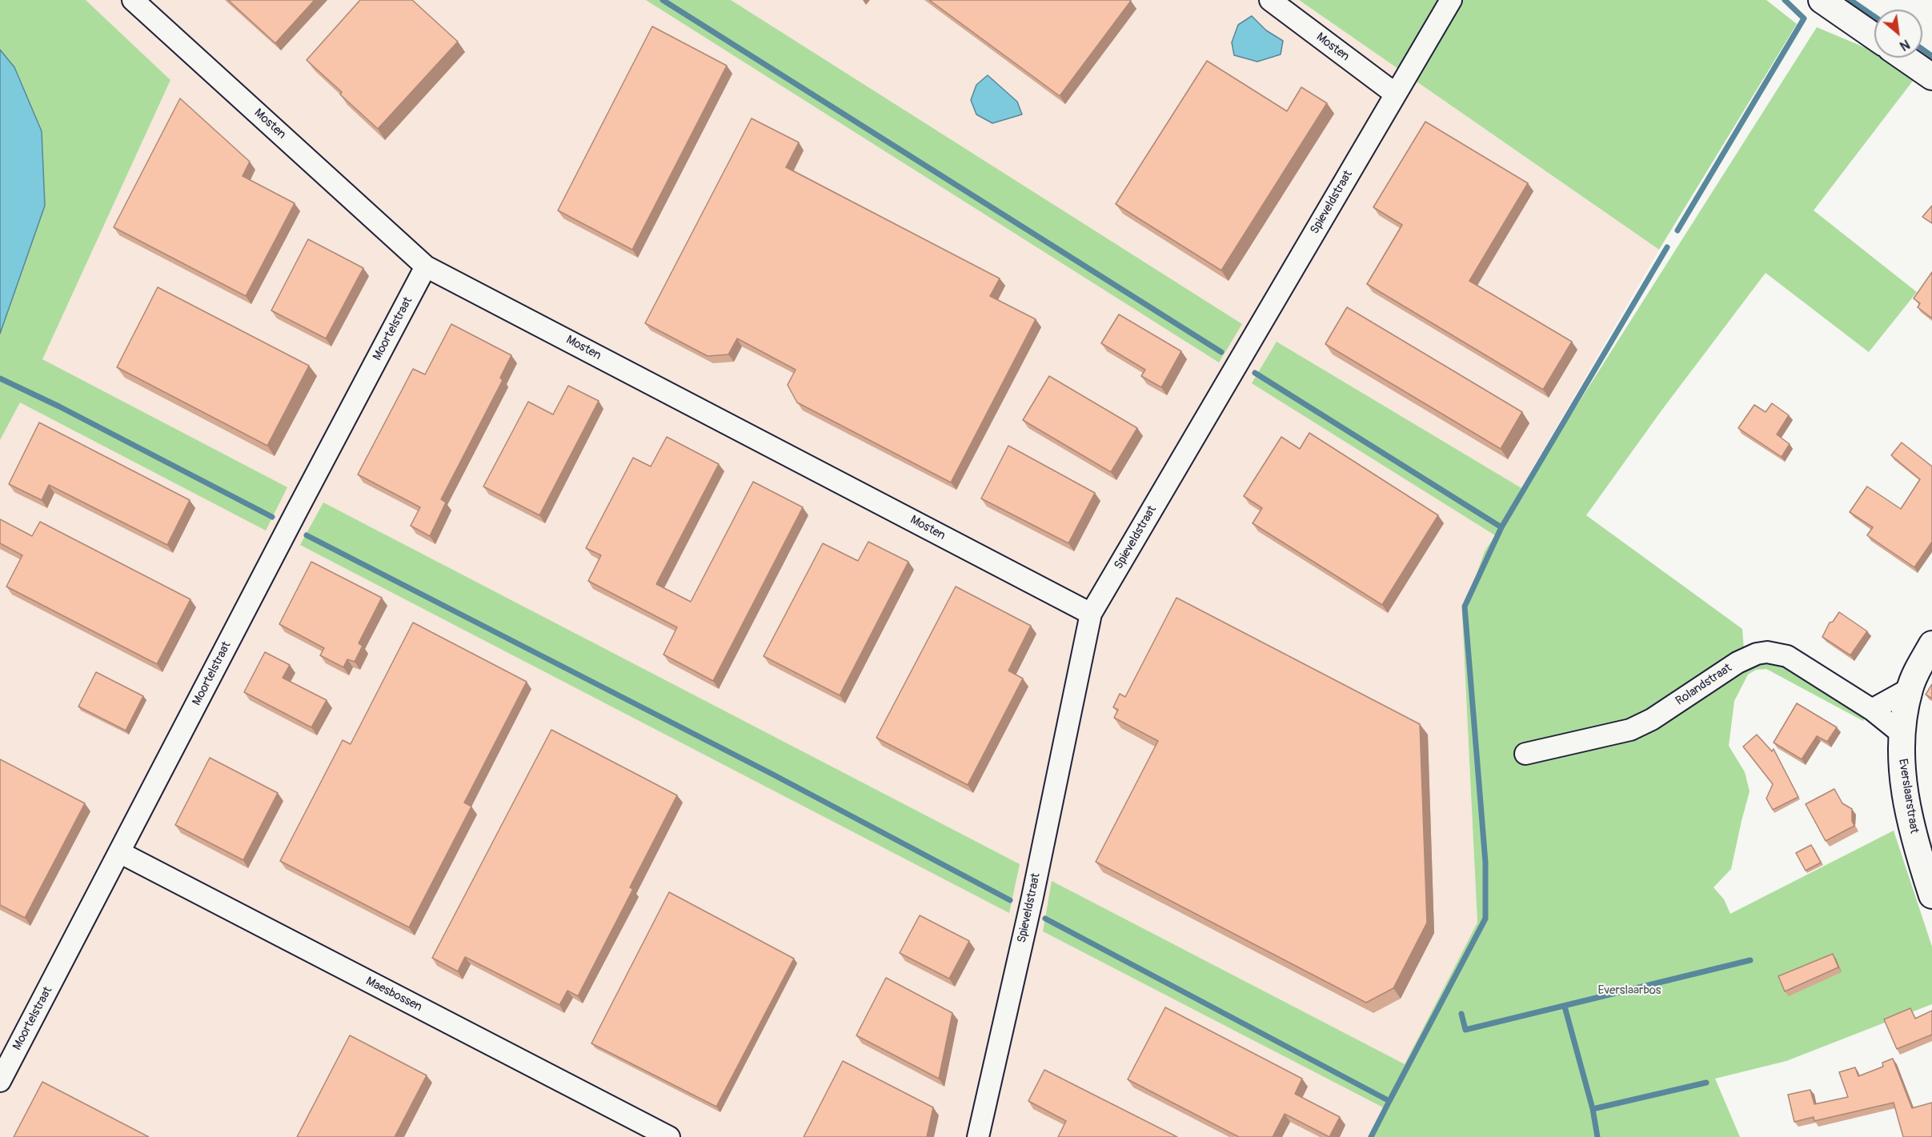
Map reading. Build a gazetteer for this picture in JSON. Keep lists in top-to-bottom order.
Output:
{
  "streets": {
    "street": [
      "Mosten",
      "Spieveldstraat",
      "Moortelstraat",
      "Rolandstraat",
      "Everslaarstraat",
      "Maesbossen"
    ]
  },
  "crossings": [
    ["Mosten", "Spieveldstraat"],
    ["Mosten", "Moortelstraat"],
    ["Moortelstraat", "Maesbossen"],
    ["Rolandstraat", "Everslaarstraat"]
  ],
  "parks": ["Everslaarbos"],
  "north": "bottom right"
}
